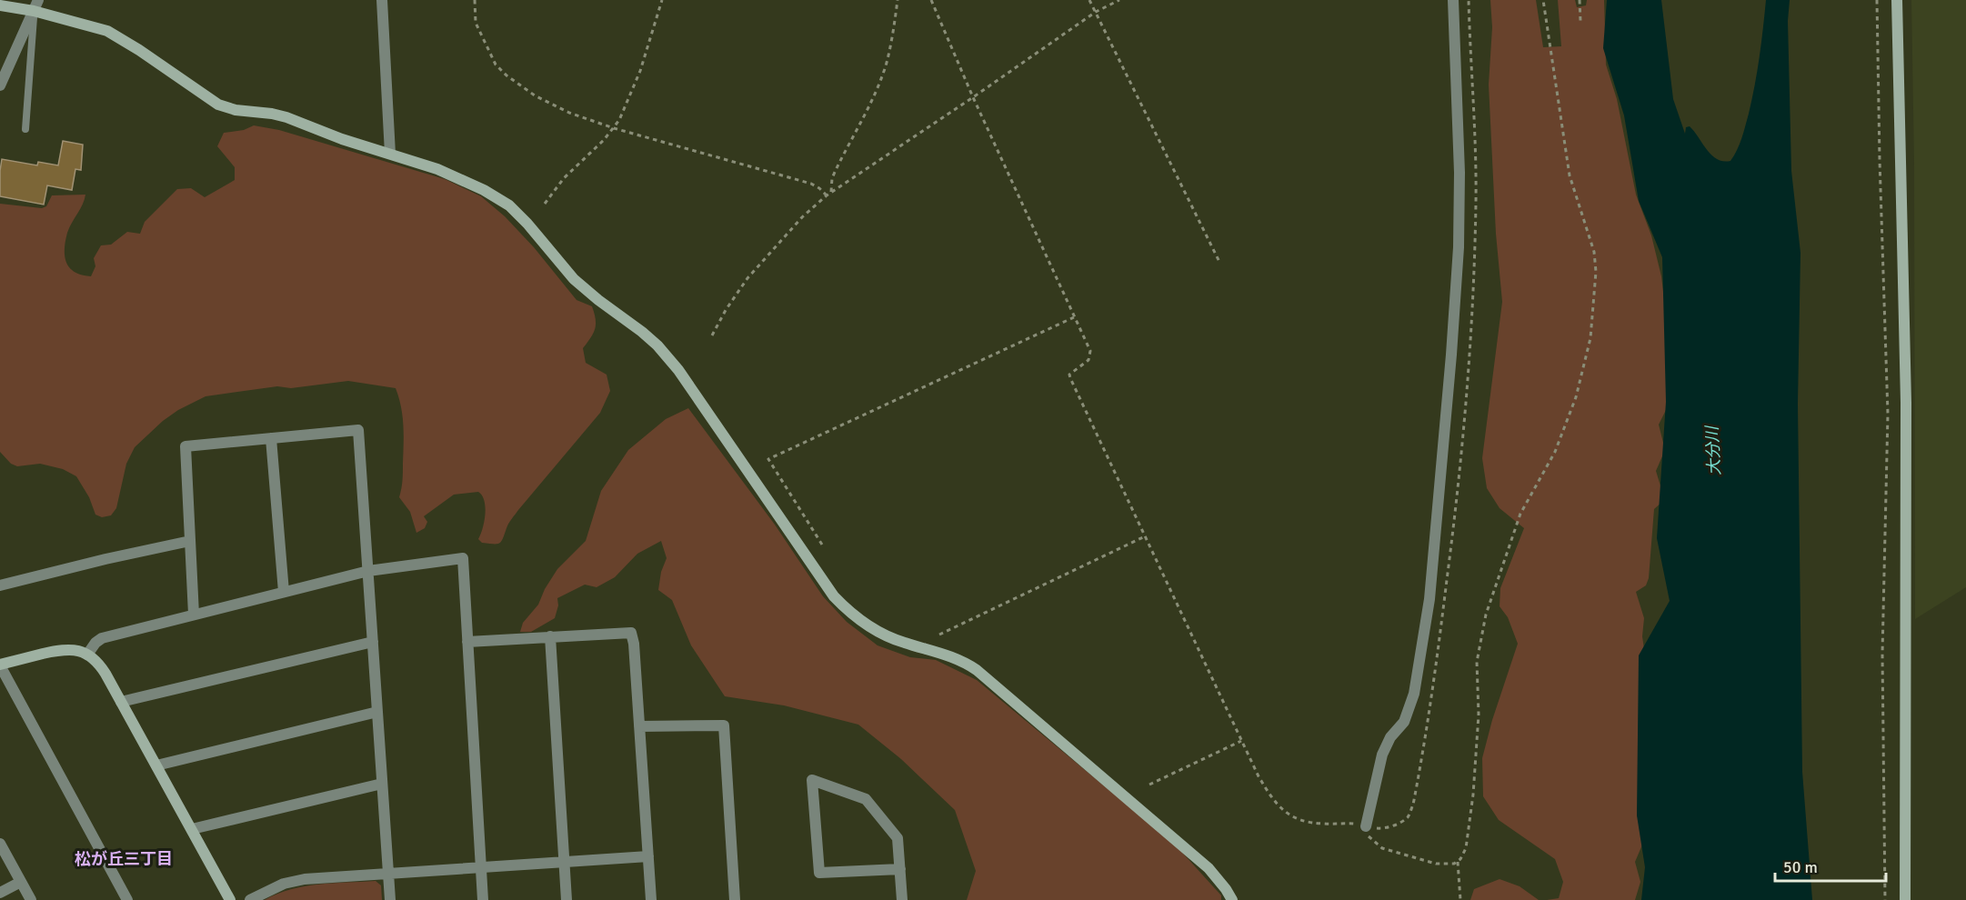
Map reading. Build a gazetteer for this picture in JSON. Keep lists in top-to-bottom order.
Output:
{
  "districts": ["松が丘三丁目"],
  "water": ["大分川"],
  "scale_bar": "50 m"
}
